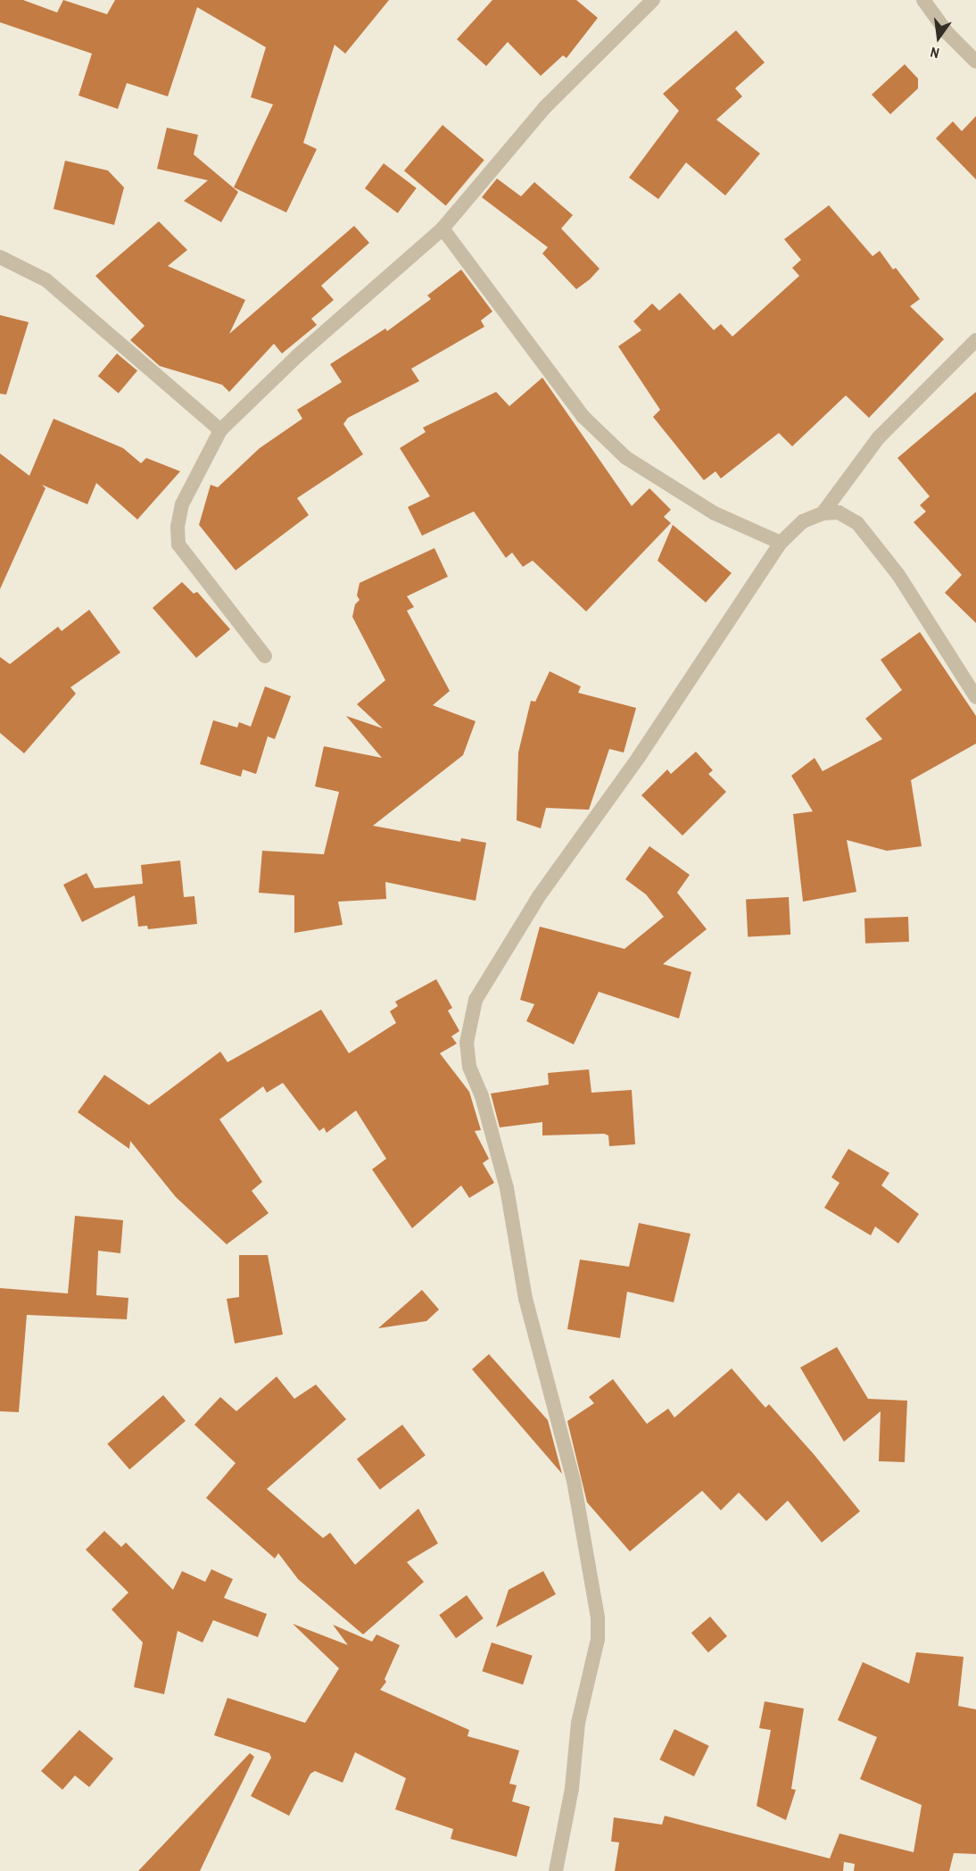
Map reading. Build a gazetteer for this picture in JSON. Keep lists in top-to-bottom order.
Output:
{
  "north": "bottom"
}
